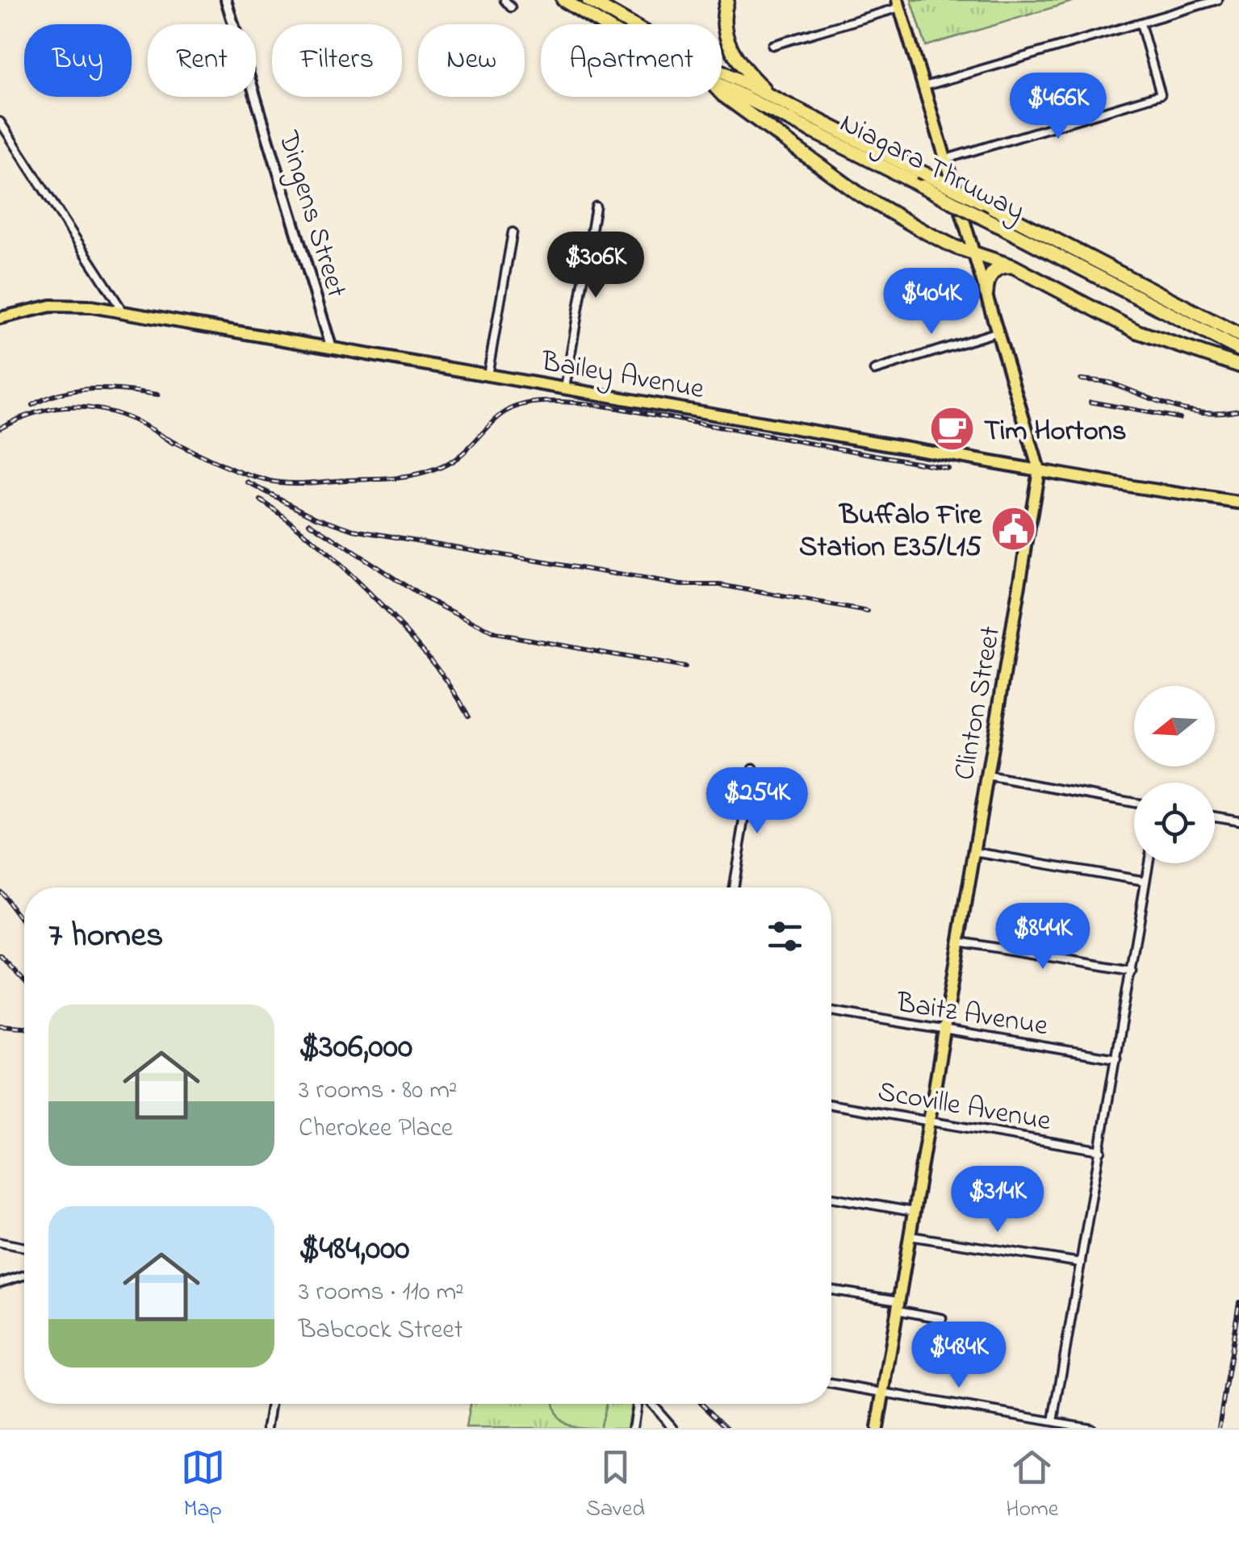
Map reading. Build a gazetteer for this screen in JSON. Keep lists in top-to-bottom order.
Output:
{
  "streets": {
    "highway": ["Niagara Thruway"],
    "main road": ["Bailey Avenue", "Clinton Street"],
    "street": ["Dingens Street", "Baitz Avenue", "Scoville Avenue"]
  },
  "crossings": [
    ["Dingens Street", "Bailey Avenue"],
    ["Bailey Avenue", "Clinton Street"],
    ["Clinton Street", "Baitz Avenue"],
    ["Clinton Street", "Scoville Avenue"]
  ],
  "places": {
    "cafe": ["Tim Hortons"],
    "public building": ["Buffalo Fire Station E35/L15"]
  },
  "north": "left",
  "page": {
    "chip": [
      "Buy",
      "Rent",
      "Filters",
      "New",
      "Apartment"
    ],
    "price": [
      "$466K",
      "$306K",
      "$404K",
      "$254K",
      "$844K",
      "$314K",
      "$484K"
    ],
    "heading": "7 homes",
    "list": [
      {
        "name": "$306,000",
        "note": "3 rooms · 80 m² · Cherokee Place"
      },
      {
        "name": "$484,000",
        "note": "3 rooms · 110 m² · Babcock Street"
      }
    ],
    "tabs": ["Map", "Saved", "Home"]
  }
}
